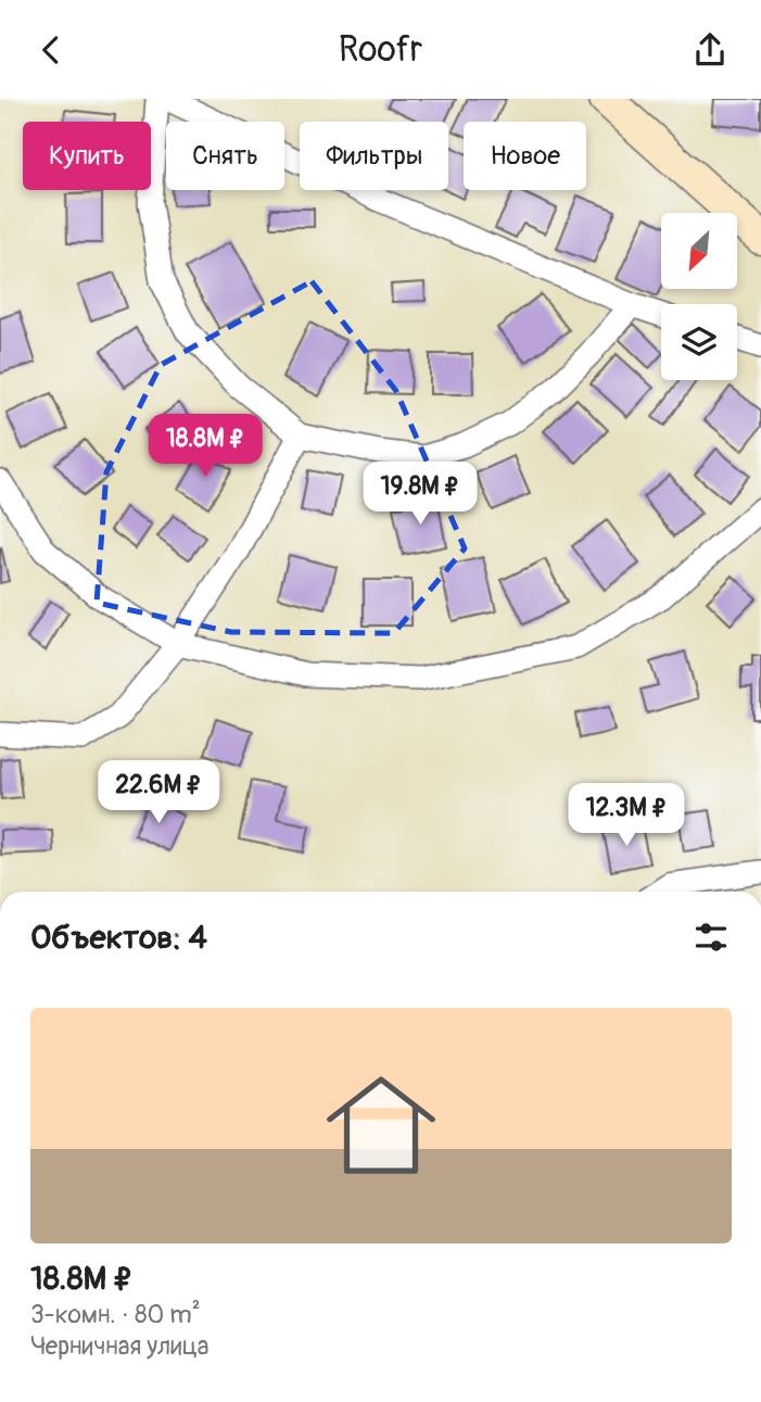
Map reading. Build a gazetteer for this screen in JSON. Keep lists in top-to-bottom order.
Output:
{
  "north": "bottom left",
  "page": {
    "header": "Roofr",
    "chip": [
      "Купить",
      "Снять",
      "Фильтры",
      "Новое"
    ],
    "price": [
      "18.8M ₽",
      "19.8M ₽",
      "22.6M ₽",
      "12.3M ₽"
    ],
    "heading": "Объектов: 4",
    "list": [
      {
        "name": "18.8M ₽",
        "note": "3-комн. · 80 m² · Черничная улица"
      }
    ]
  }
}
